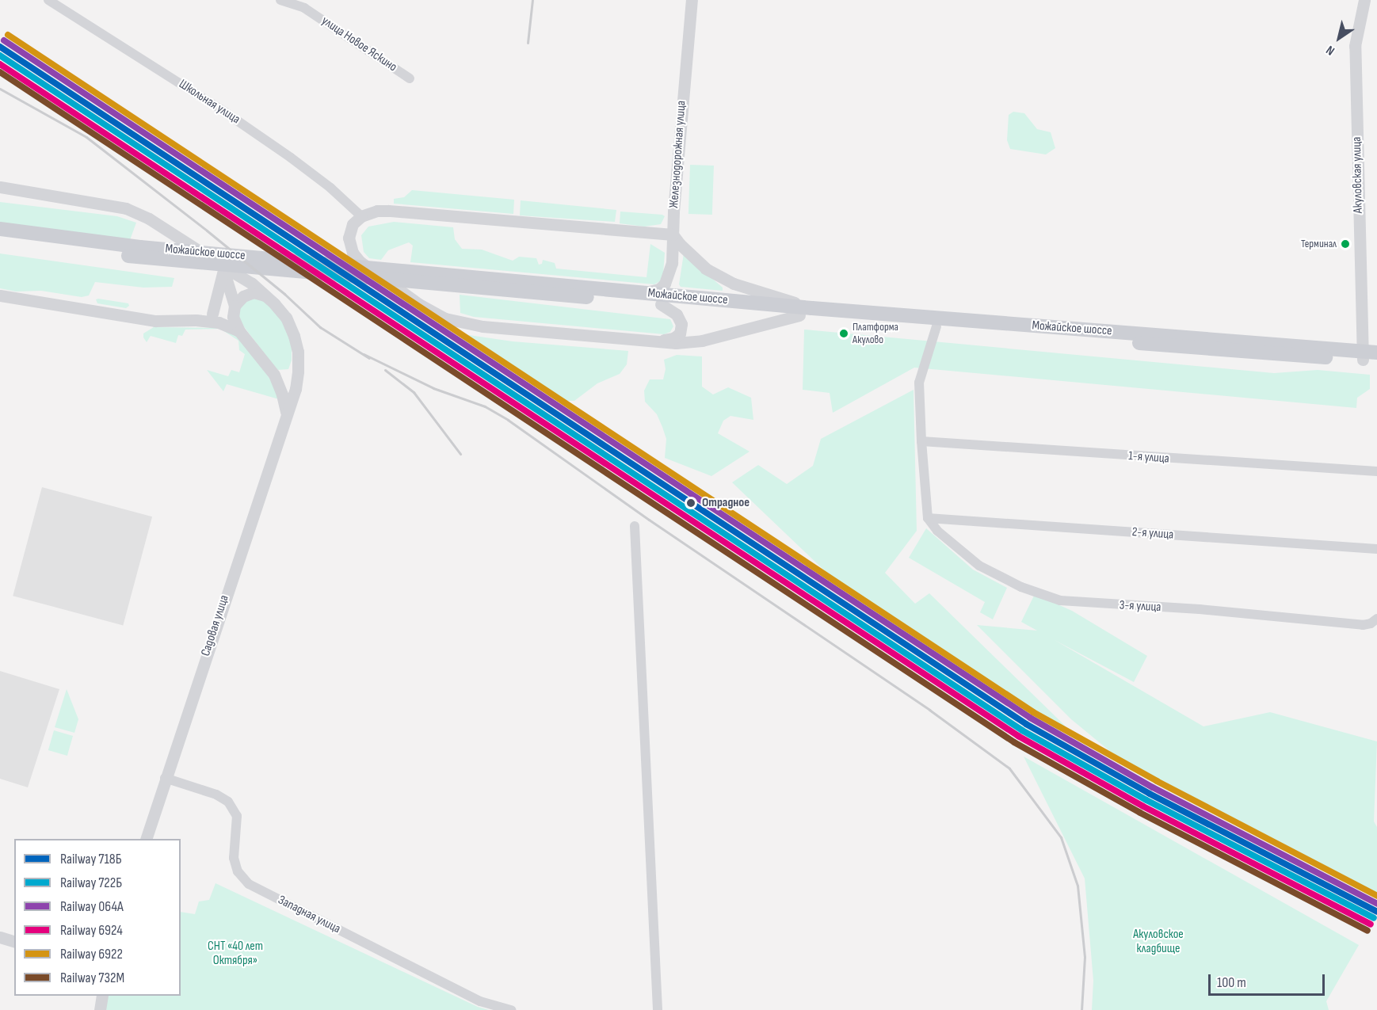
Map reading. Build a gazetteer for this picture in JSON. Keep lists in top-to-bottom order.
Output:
{
  "streets": {
    "main road": ["Можайское шоссе"],
    "street": [
      "улица Новое Яскино",
      "Школьная улица",
      "Железнодорожная улица",
      "Акуловская улица",
      "1-я улица",
      "2-я улица",
      "3-я улица",
      "Садовая улица",
      "Западная улица"
    ]
  },
  "crossings": [
    ["Железнодорожная улица", "Можайское шоссе"],
    ["Акуловская улица", "Можайское шоссе"],
    ["2-я улица", "3-я улица"],
    ["Садовая улица", "Западная улица"]
  ],
  "parks": ["Акуловское кладбище", "СНТ «40 лет Октября»"],
  "places": ["Терминал", "Платформа Акулово", "Отрадное"],
  "lines": [
    "rail line 6922",
    "rail line 064А",
    "rail line 718Б",
    "rail line 722Б",
    "rail line 6924",
    "rail line 732М"
  ],
  "legend": [
    "Railway 718Б",
    "Railway 722Б",
    "Railway 064А",
    "Railway 6924",
    "Railway 6922",
    "Railway 732М"
  ],
  "scale_bar": "100 m",
  "north": "bottom left"
}
